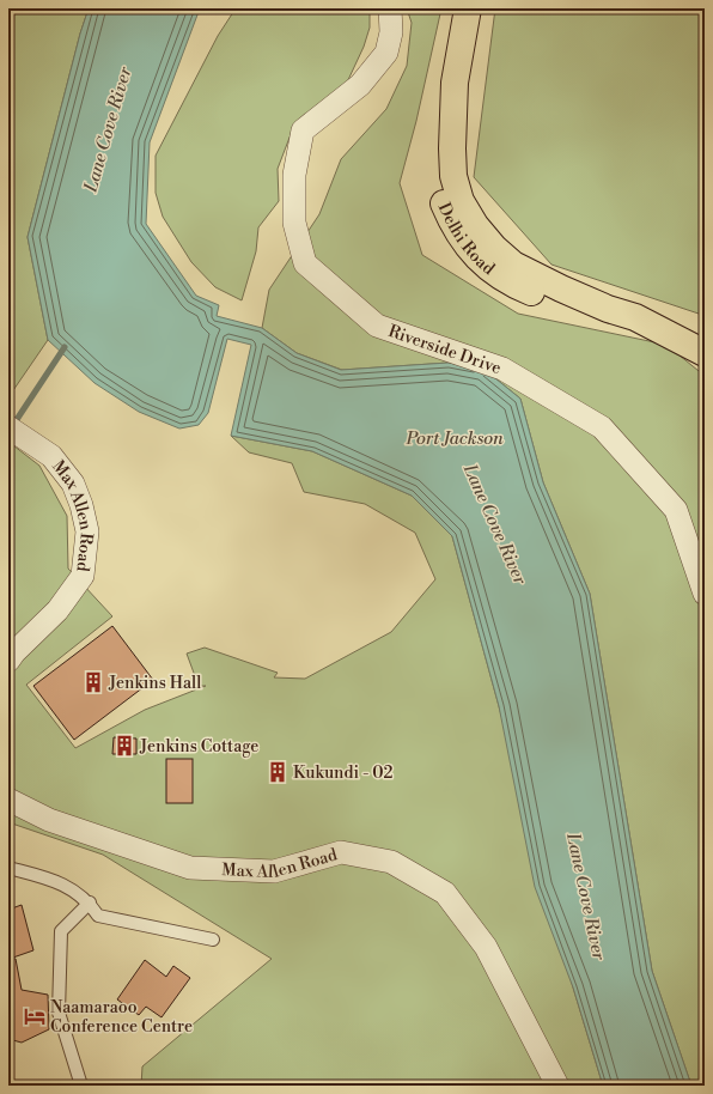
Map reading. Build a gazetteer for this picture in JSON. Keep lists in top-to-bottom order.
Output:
{
  "streets": {
    "main road": ["Delhi Road"],
    "street": ["Riverside Drive", "Max Allen Road"]
  },
  "water": ["Lane Cove River", "Port Jackson"],
  "places": {
    "building": ["Jenkins Hall", "Jenkins Cottage", "Kukundi - 02"],
    "hotel": ["Naamaraoo Conference Centre"]
  }
}
